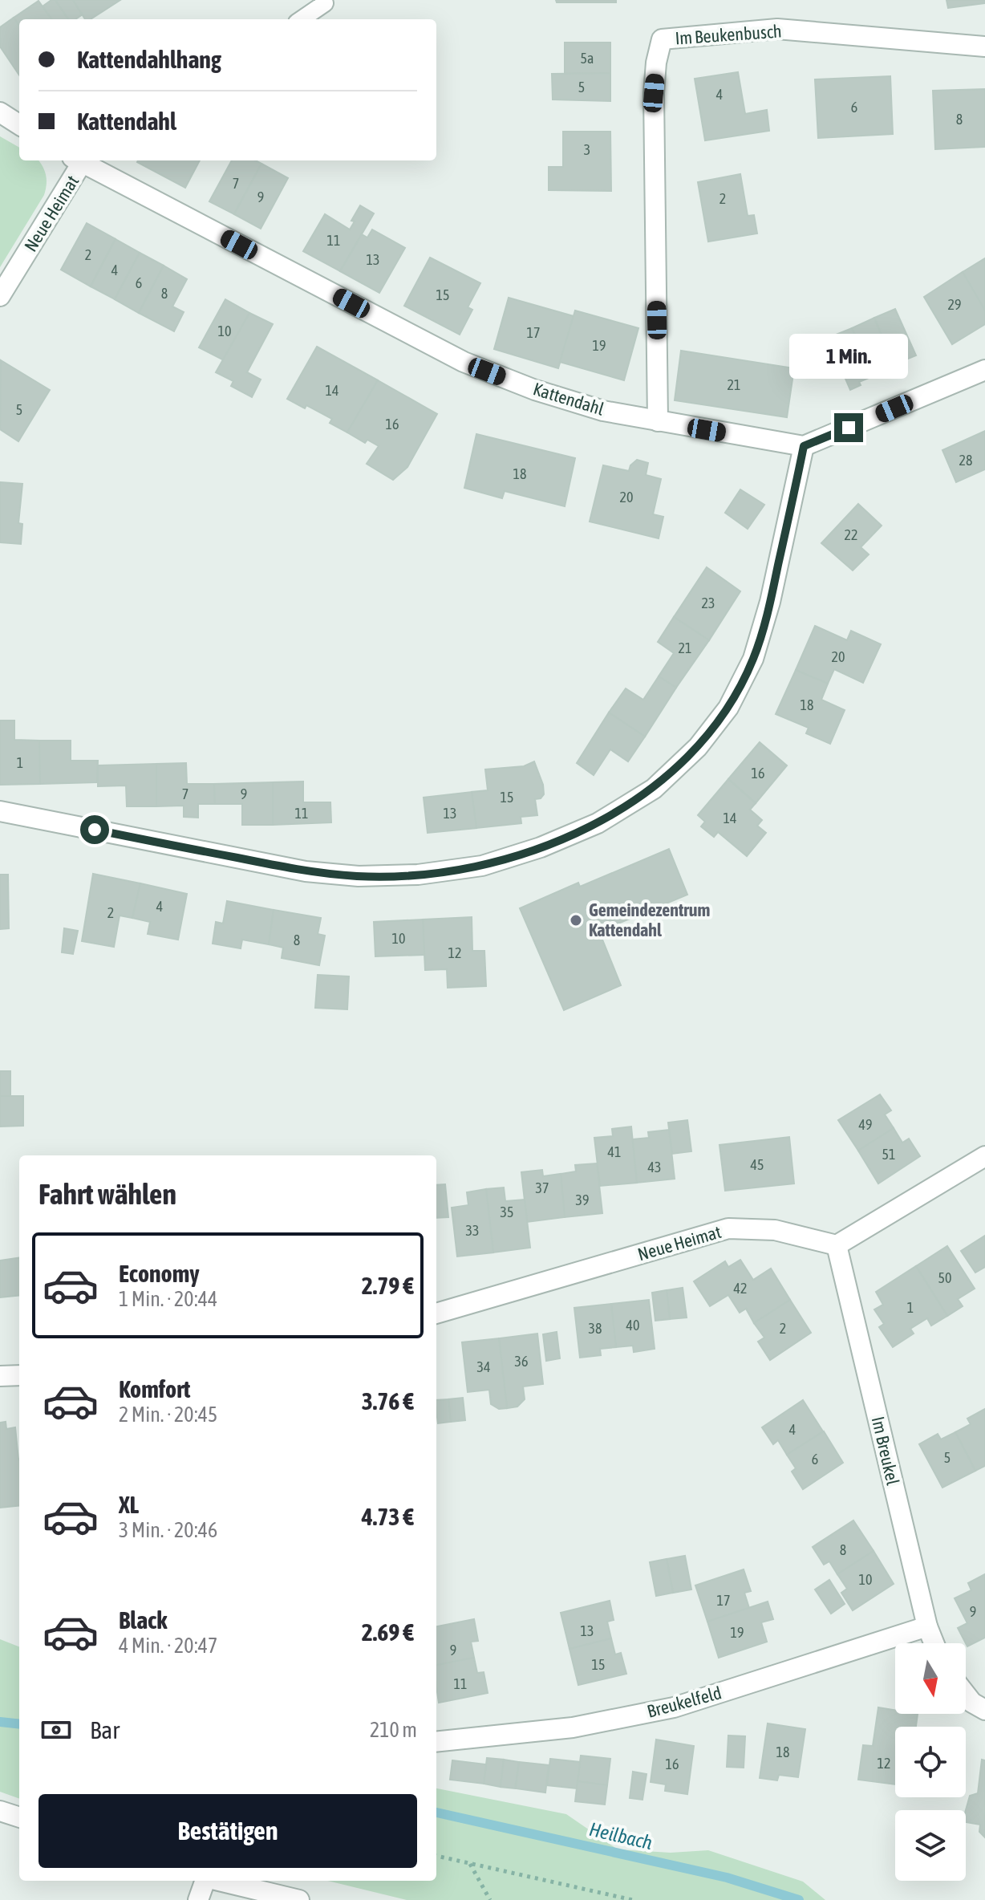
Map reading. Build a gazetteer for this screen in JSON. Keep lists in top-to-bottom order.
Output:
{
  "streets": {
    "street": [
      "Im Beukenbusch",
      "Neue Heimat",
      "Kattendahl",
      "Im Breukel",
      "Breukelfeld"
    ]
  },
  "crossings": [
    ["Im Beukenbusch", "Kattendahl"],
    ["Neue Heimat", "Kattendahl"],
    ["Neue Heimat", "Im Breukel"],
    ["Im Breukel", "Breukelfeld"]
  ],
  "water": ["Heilbach"],
  "places": ["Gemeindezentrum Kattendahl"],
  "house_numbers": [
    "5a",
    "5",
    "4",
    "6",
    "8",
    "3",
    "7",
    "9",
    "2",
    "11",
    "2",
    "13",
    "4",
    "6",
    "8",
    "15",
    "29",
    "10",
    "17",
    "19",
    "21",
    "14",
    "5",
    "16",
    "28",
    "18",
    "20",
    "22",
    "23",
    "21",
    "20",
    "18",
    "1",
    "16",
    "7",
    "9",
    "15",
    "11",
    "13",
    "14",
    "4",
    "2",
    "10",
    "8",
    "12",
    "49",
    "41",
    "51",
    "45",
    "43",
    "37",
    "39",
    "35",
    "33",
    "50",
    "42",
    "1",
    "40",
    "38",
    "2",
    "36",
    "34",
    "4",
    "5",
    "6",
    "8",
    "10",
    "17",
    "9",
    "13",
    "19",
    "9",
    "15",
    "11",
    "18",
    "12",
    "16"
  ],
  "north": "bottom",
  "page": {
    "banner": ["Kattendahlhang", "Kattendahl"],
    "bubble": "1 Min.",
    "heading": "Fahrt wählen",
    "list": [
      {
        "name": "Economy",
        "note": "1 Min. · 20:44",
        "value": "2.79 €"
      },
      {
        "name": "Komfort",
        "note": "2 Min. · 20:45",
        "value": "3.76 €"
      },
      {
        "name": "XL",
        "note": "3 Min. · 20:46",
        "value": "4.73 €"
      },
      {
        "name": "Black",
        "note": "4 Min. · 20:47",
        "value": "2.69 €"
      }
    ],
    "pay": ["Bar", "210 m"],
    "buttons": "Bestätigen"
  }
}
